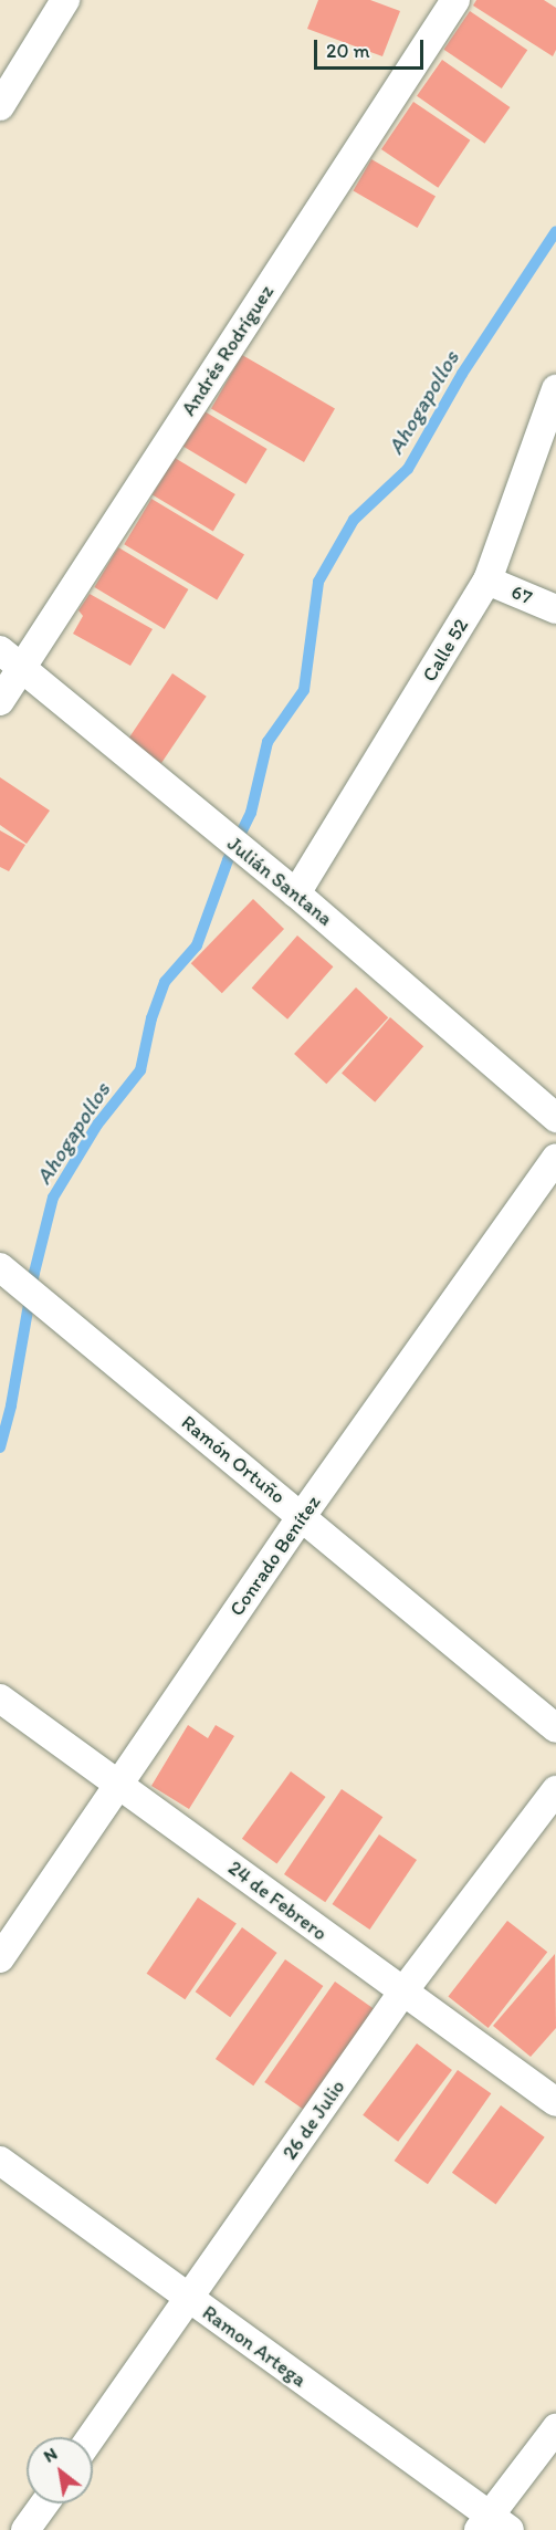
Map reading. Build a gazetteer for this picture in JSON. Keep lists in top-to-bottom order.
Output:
{
  "streets": {
    "street": [
      "Andrés Rodríguez",
      "67",
      "Calle 52",
      "Julián Santana",
      "Ramón Ortuño",
      "Conrado Benítez",
      "24 de Febrero",
      "26 de Julio",
      "Ramon Artega"
    ]
  },
  "crossings": [
    ["Andrés Rodríguez", "Julián Santana"],
    ["67", "Calle 52"],
    ["Calle 52", "Julián Santana"],
    ["Ramón Ortuño", "Conrado Benítez"],
    ["Conrado Benítez", "24 de Febrero"],
    ["24 de Febrero", "26 de Julio"],
    ["26 de Julio", "Ramon Artega"]
  ],
  "water": ["Ahogapollos"],
  "scale_bar": "20 m",
  "north": "top left"
}
